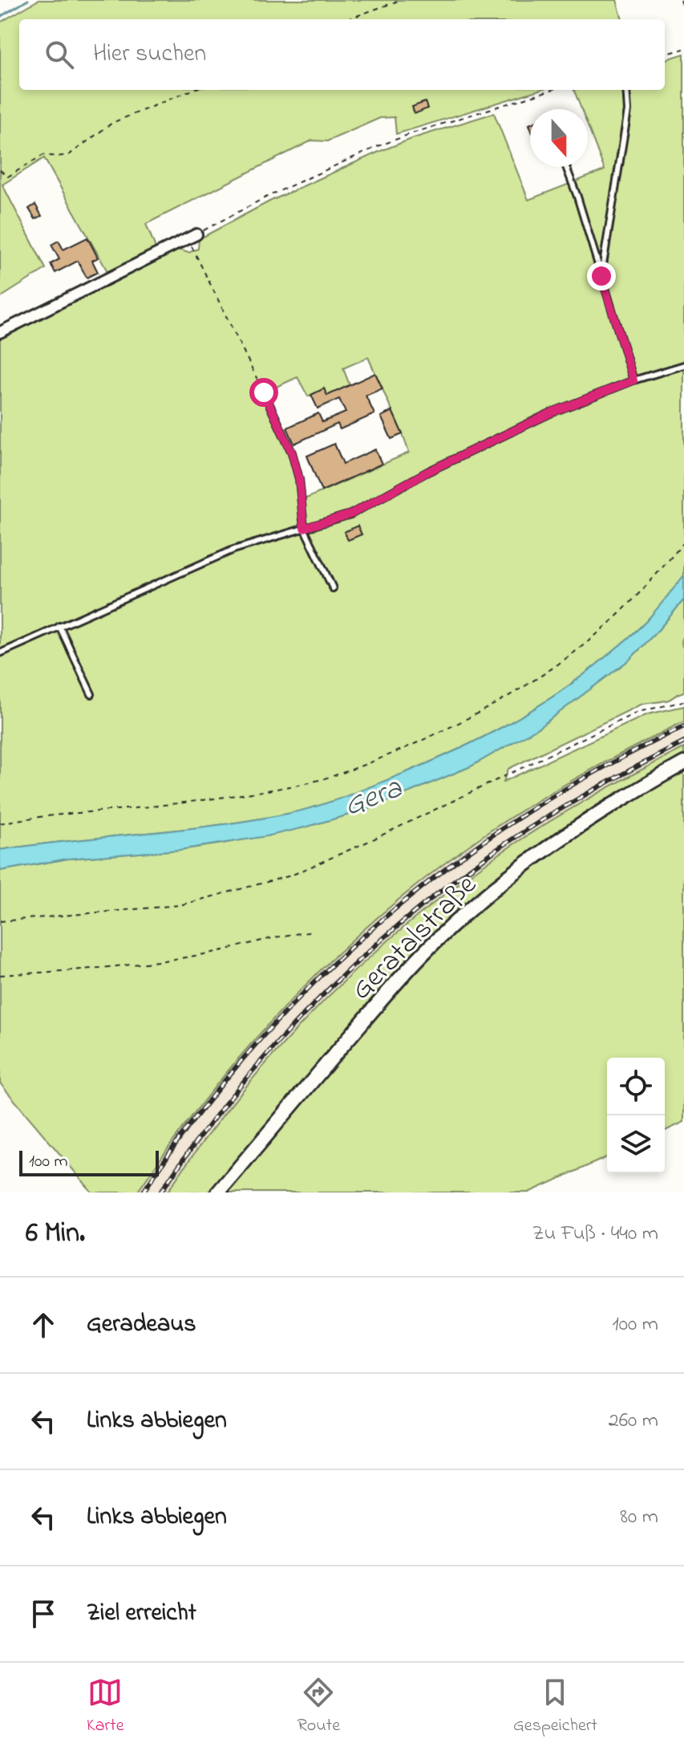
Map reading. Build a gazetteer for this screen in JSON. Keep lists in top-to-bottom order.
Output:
{
  "streets": {
    "street": ["Geratalstraße"]
  },
  "water": ["Gera"],
  "scale_bar": "100 m",
  "north": "bottom",
  "page": {
    "search": "Hier suchen",
    "scale": "100 m",
    "heading": ["6 Min.", "Zu Fuß · 440 m"],
    "list": [
      ["Geradeaus", "100 m"],
      ["Links abbiegen", "260 m"],
      ["Links abbiegen", "80 m"],
      "Ziel erreicht"
    ],
    "nav": ["Karte", "Route", "Gespeichert"]
  }
}
